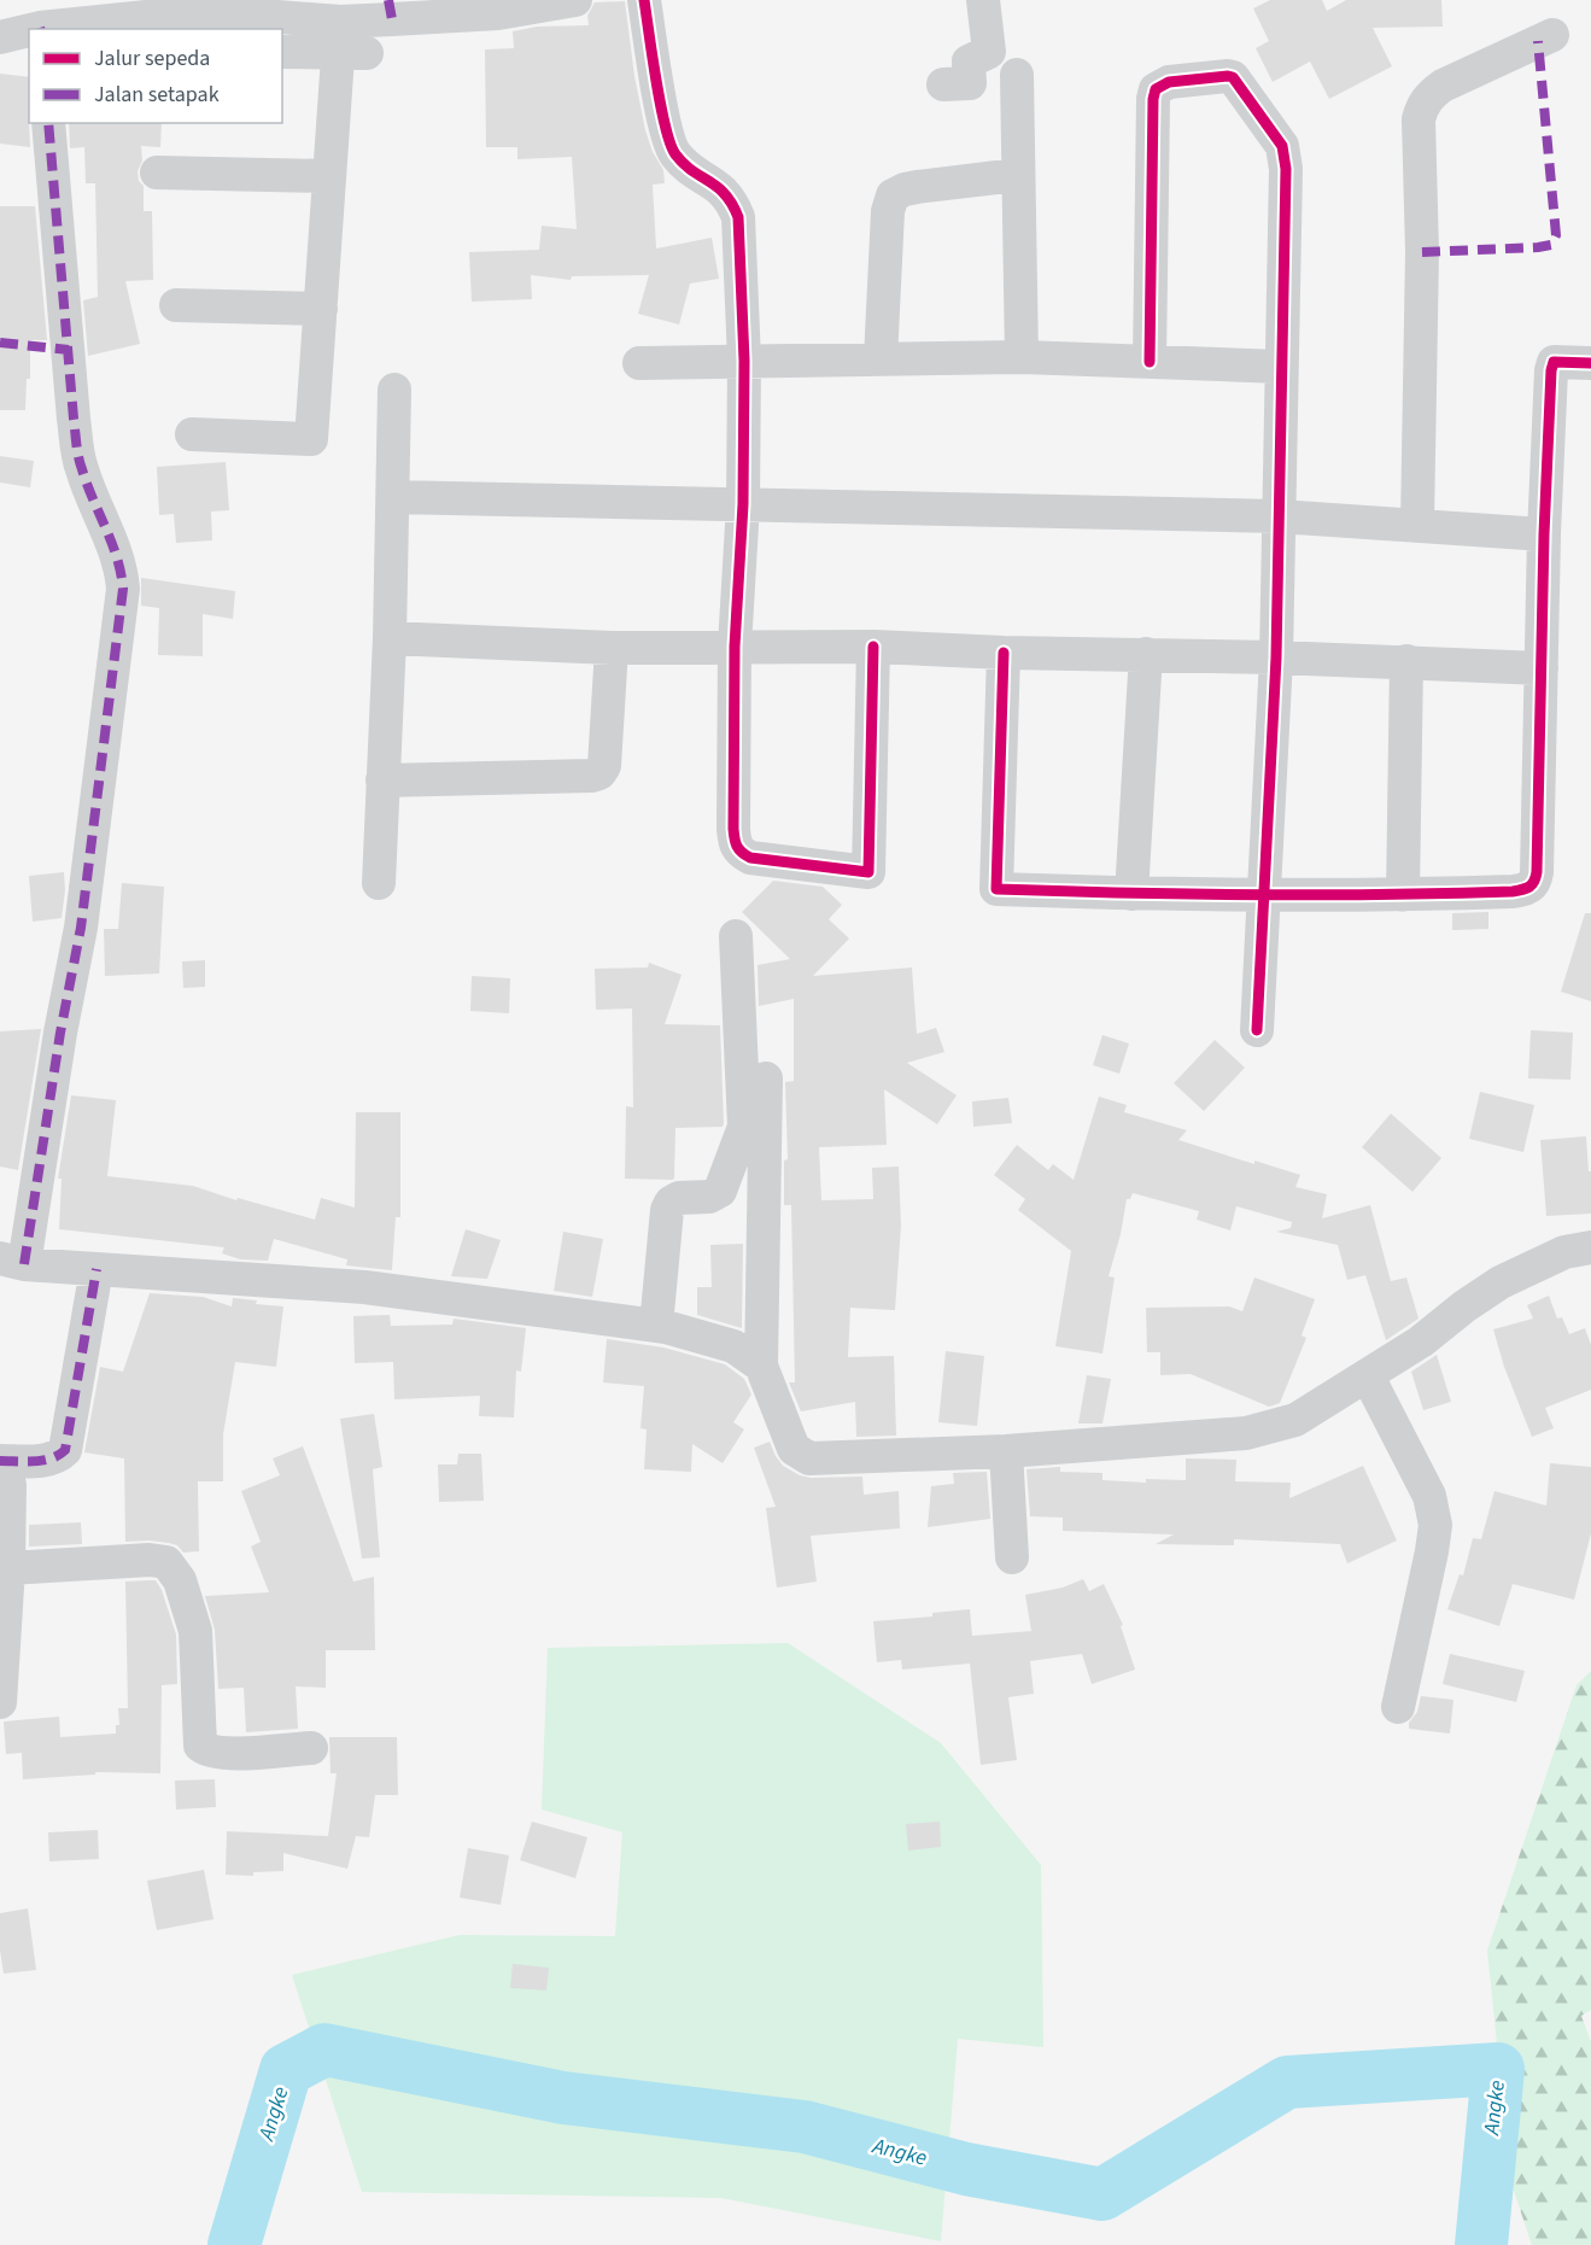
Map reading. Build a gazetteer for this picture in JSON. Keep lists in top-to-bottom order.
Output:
{
  "water": ["Angke"],
  "legend": ["Jalur sepeda", "Jalan setapak"]
}
